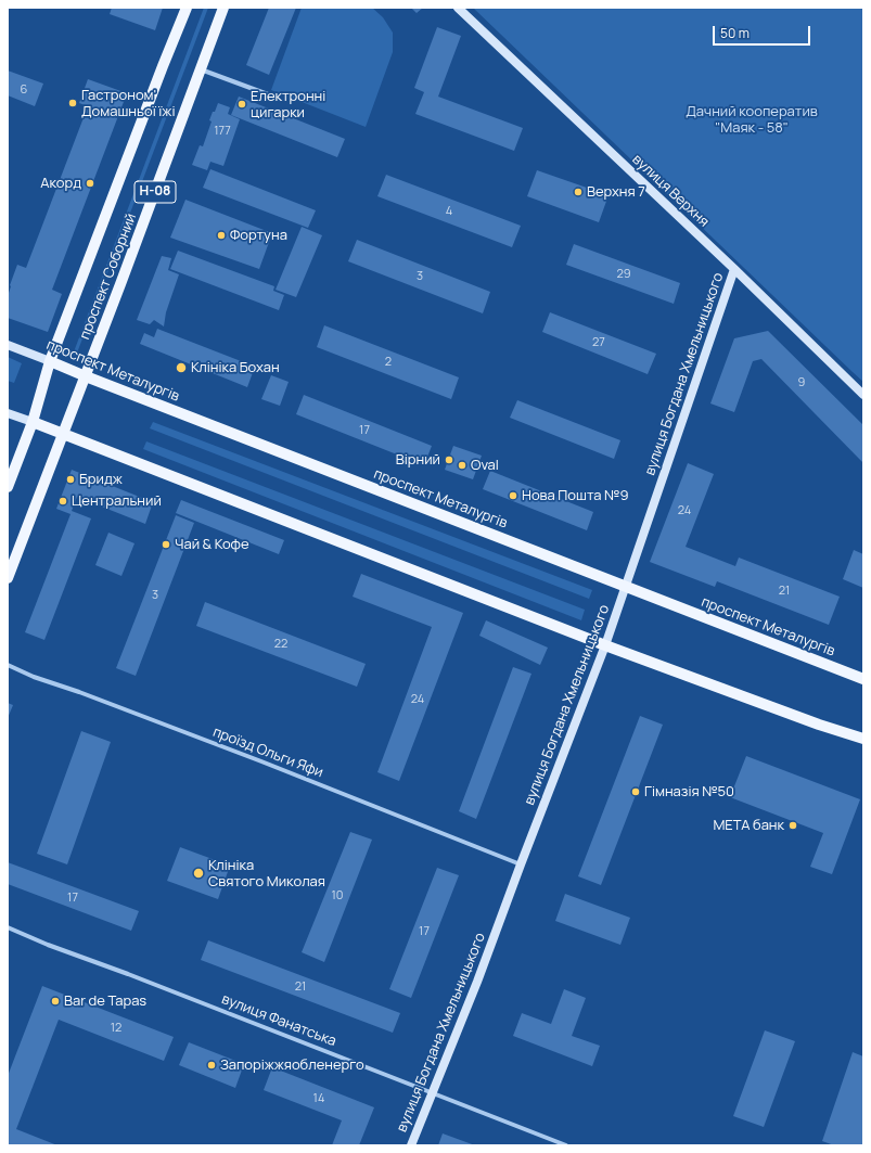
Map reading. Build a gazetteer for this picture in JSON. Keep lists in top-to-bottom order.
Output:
{
  "streets": {
    "main road": ["Н-08", "проспект Соборний", "проспект Металургів"],
    "street": [
      "вулиця Верхня",
      "вулиця Богдана Хмельницького",
      "проїзд Ольги Яфи",
      "вулиця Фанатська"
    ]
  },
  "crossings": [
    ["вулиця Верхня", "вулиця Богдана Хмельницького"],
    ["проспект Соборний", "проспект Металургів"],
    ["проспект Металургів", "вулиця Богдана Хмельницького"],
    ["вулиця Богдана Хмельницького", "проїзд Ольги Яфи"],
    ["вулиця Богдана Хмельницького", "вулиця Фанатська"]
  ],
  "parks": ["Дачний кооператив \"Маяк - 58\""],
  "places": [
    "Гастроном' Домашньої їжі",
    "Електронні цигарки",
    "Акорд",
    "Верхня 7",
    "Фортуна",
    "Клініка Бохан",
    "Вірний",
    "Oval",
    "Бридж",
    "Нова Пошта №9",
    "Центральний",
    "Чай & Кофе",
    "Гімназія №50",
    "МЕТА банк",
    "Клініка Святого Миколая",
    "Bar de Tapas",
    "Запоріжжяобленерго"
  ],
  "house_numbers": [
    "6",
    "177",
    "4",
    "29",
    "3",
    "27",
    "2",
    "9",
    "17",
    "24",
    "21",
    "3",
    "22",
    "24",
    "10",
    "17",
    "17",
    "21",
    "12",
    "14"
  ],
  "scale_bar": "50 m"
}
